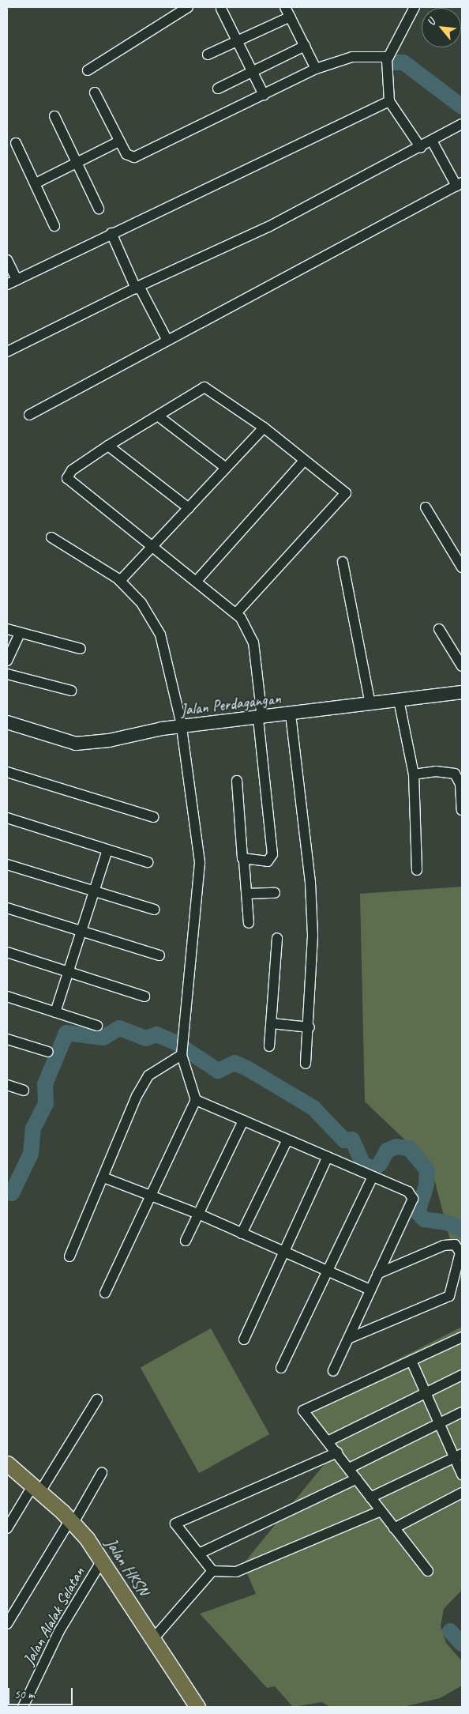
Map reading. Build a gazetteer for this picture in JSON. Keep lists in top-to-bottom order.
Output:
{
  "streets": {
    "main road": ["Jalan HKSN"],
    "street": ["Jalan Perdagangan", "Jalan Alalak Selatan"]
  },
  "crossings": [
    ["Jalan HKSN", "Jalan Alalak Selatan"]
  ],
  "scale_bar": "50 m",
  "north": "top left"
}
